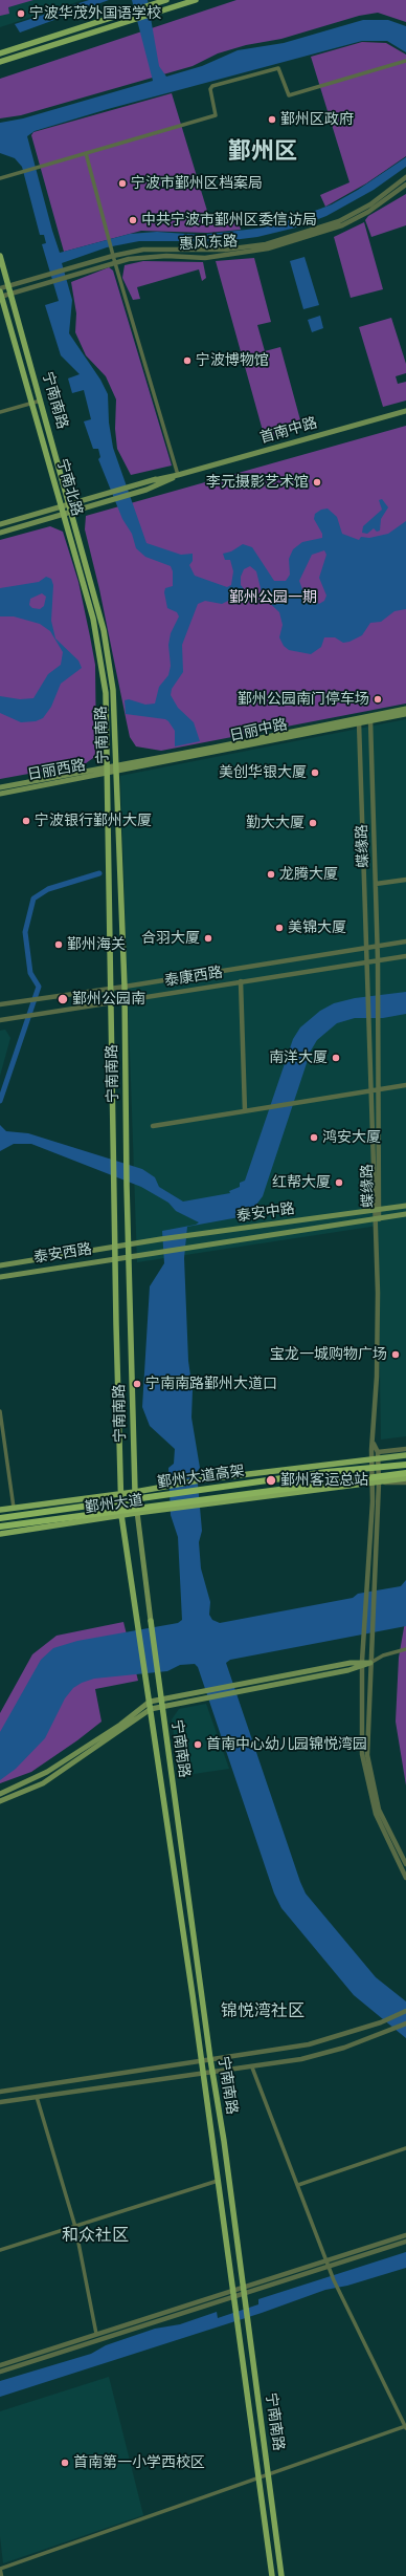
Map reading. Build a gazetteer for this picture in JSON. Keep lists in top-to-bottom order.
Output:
{
  "streets": {
    "highway": ["鄞州大道高架"],
    "main road": [
      "宁南南路",
      "首南中路",
      "宁南北路",
      "日丽中路",
      "日丽西路",
      "泰安中路",
      "泰安西路",
      "鄞州大道"
    ],
    "street": ["惠风东路", "蝶缘路", "泰康西路"]
  },
  "crossings": [
    ["惠风东路", "宁南南路"],
    ["惠风东路", "宁南北路"],
    ["宁南南路", "首南中路"],
    ["宁南南路", "宁南北路"],
    ["宁南南路", "日丽中路"],
    ["宁南南路", "日丽西路"],
    ["宁南南路", "泰康西路"],
    ["宁南南路", "泰安中路"],
    ["宁南南路", "泰安西路"],
    ["宁南南路", "鄞州大道"],
    ["首南中路", "宁南北路"],
    ["日丽中路", "日丽西路"],
    ["日丽中路", "蝶缘路"],
    ["蝶缘路", "泰康西路"],
    ["蝶缘路", "泰安中路"],
    ["泰安中路", "泰安西路"]
  ],
  "districts": ["鄞州区", "锦悦湾社区", "和众社区"],
  "parks": ["鄞州公园一期"],
  "places": [
    "宁波华茂外国语学校",
    "鄞州区政府",
    "宁波市鄞州区档案局",
    "中共宁波市鄞州区委信访局",
    "宁波博物馆",
    "李元摄影艺术馆",
    "鄞州公园南门停车场",
    "美创华银大厦",
    "宁波银行鄞州大厦",
    "勤大大厦",
    "龙腾大厦",
    "美锦大厦",
    "合羽大厦",
    "鄞州海关",
    "鄞州公园南",
    "南洋大厦",
    "鸿安大厦",
    "红帮大厦",
    "宝龙一城购物广场",
    "宁南南路鄞州大道口",
    "鄞州客运总站",
    "首南中心幼儿园锦悦湾园",
    "首南第一小学西校区"
  ]
}
